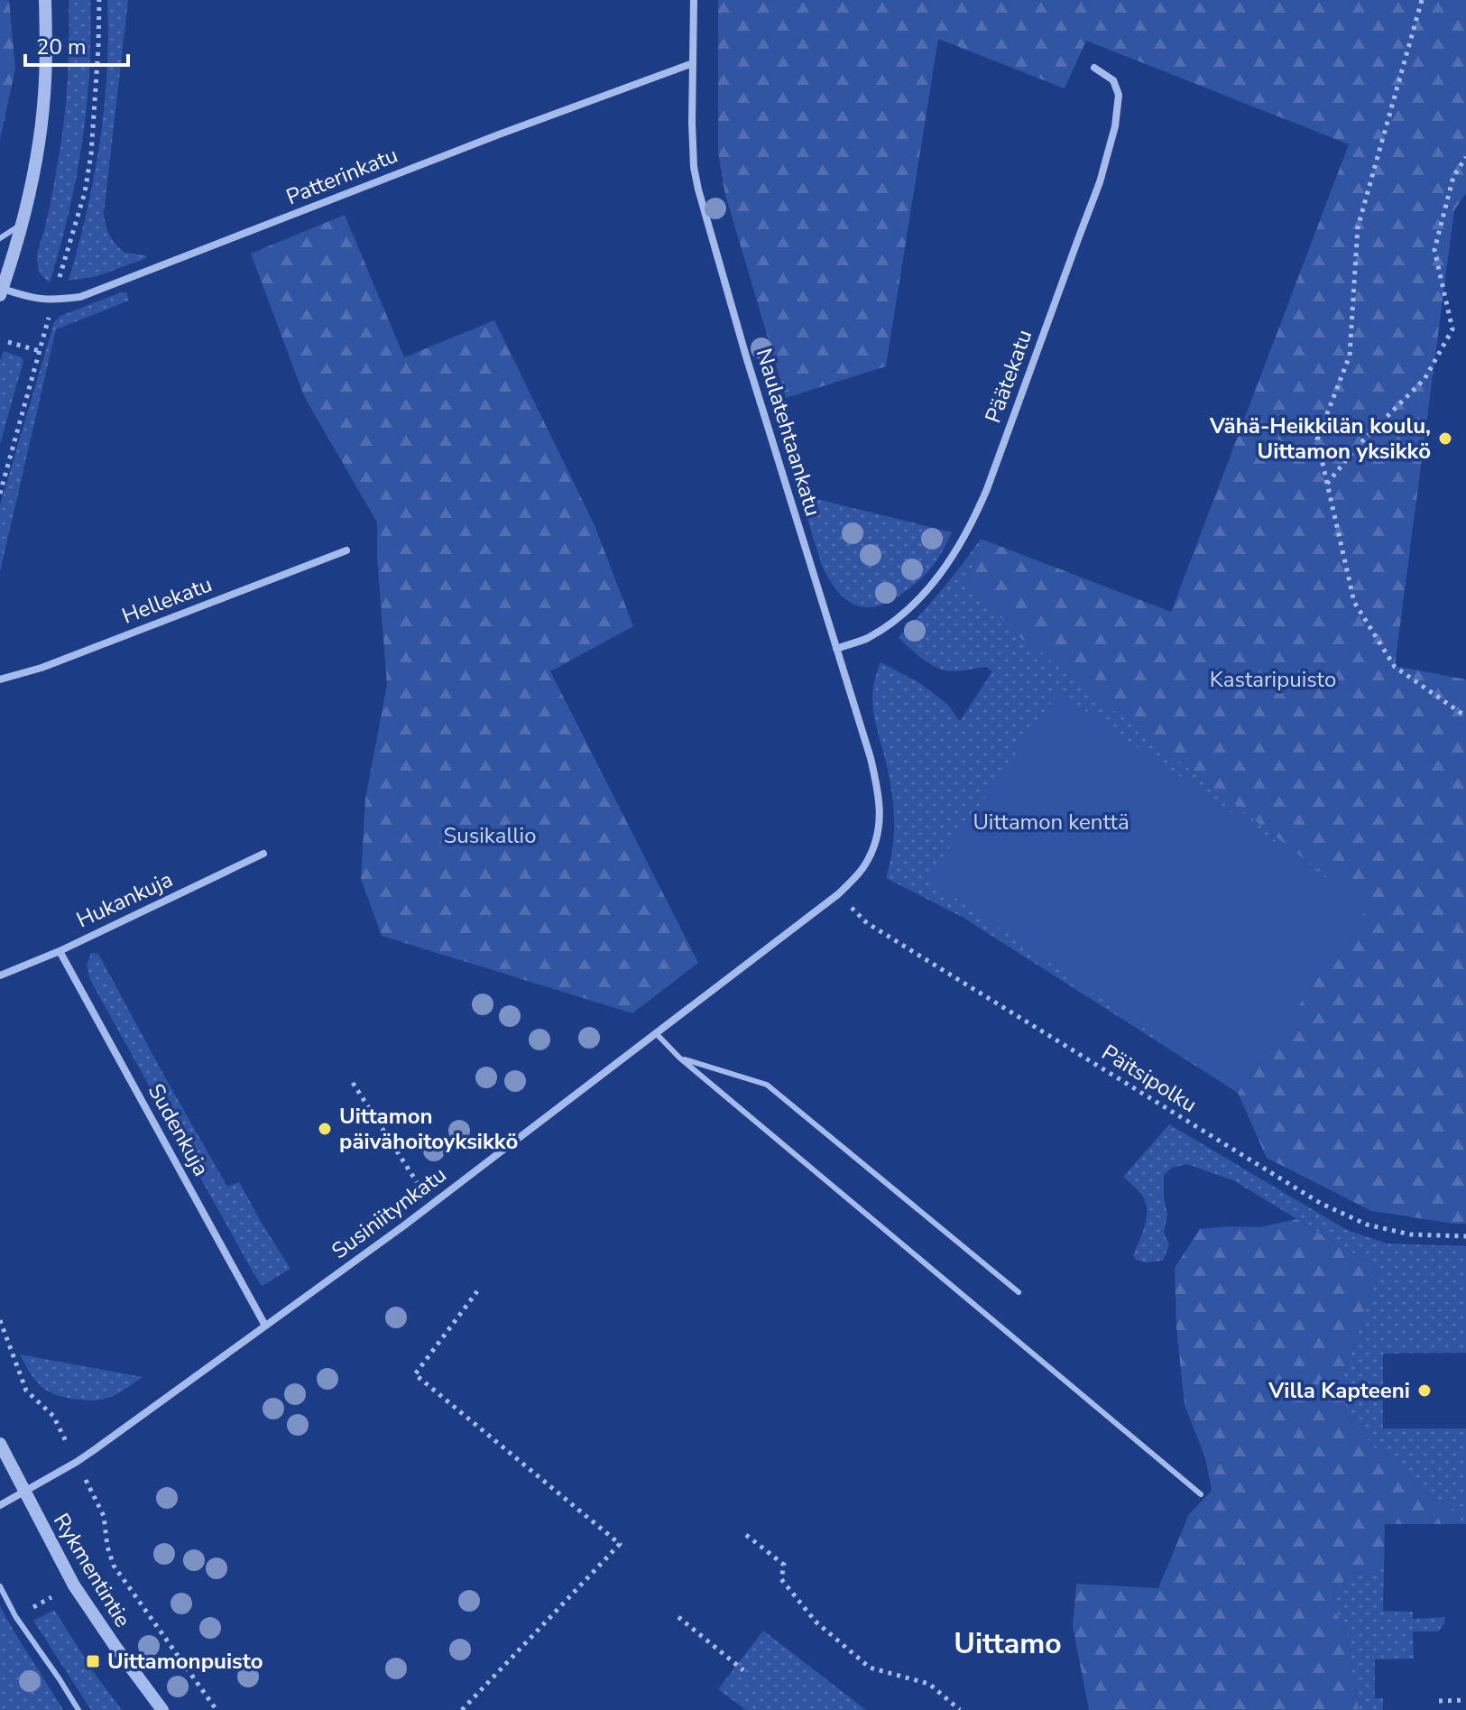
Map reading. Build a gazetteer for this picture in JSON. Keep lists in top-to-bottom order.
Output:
{
  "streets": {
    "street": [
      "Patterinkatu",
      "Päätekatu",
      "Naulatehtaankatu",
      "Hellekatu",
      "Hukankuja",
      "Sudenkuja",
      "Susiniitynkatu",
      "Rykmentintie"
    ],
    "path": ["Päitsipolku"]
  },
  "crossings": [
    ["Patterinkatu", "Naulatehtaankatu"],
    ["Päätekatu", "Naulatehtaankatu"],
    ["Naulatehtaankatu", "Susiniitynkatu"],
    ["Hukankuja", "Sudenkuja"],
    ["Päitsipolku", "Susiniitynkatu"],
    ["Sudenkuja", "Susiniitynkatu"],
    ["Susiniitynkatu", "Rykmentintie"]
  ],
  "districts": ["Uittamo"],
  "parks": ["Kastaripuisto", "Uittamon kenttä", "Susikallio"],
  "places": {
    "other": ["Vähä-Heikkilän koulu, Uittamon yksikkö", "Uittamon päivähoitoyksikkö", "Villa Kapteeni"],
    "transit": ["Uittamonpuisto"]
  },
  "scale_bar": "20 m"
}
